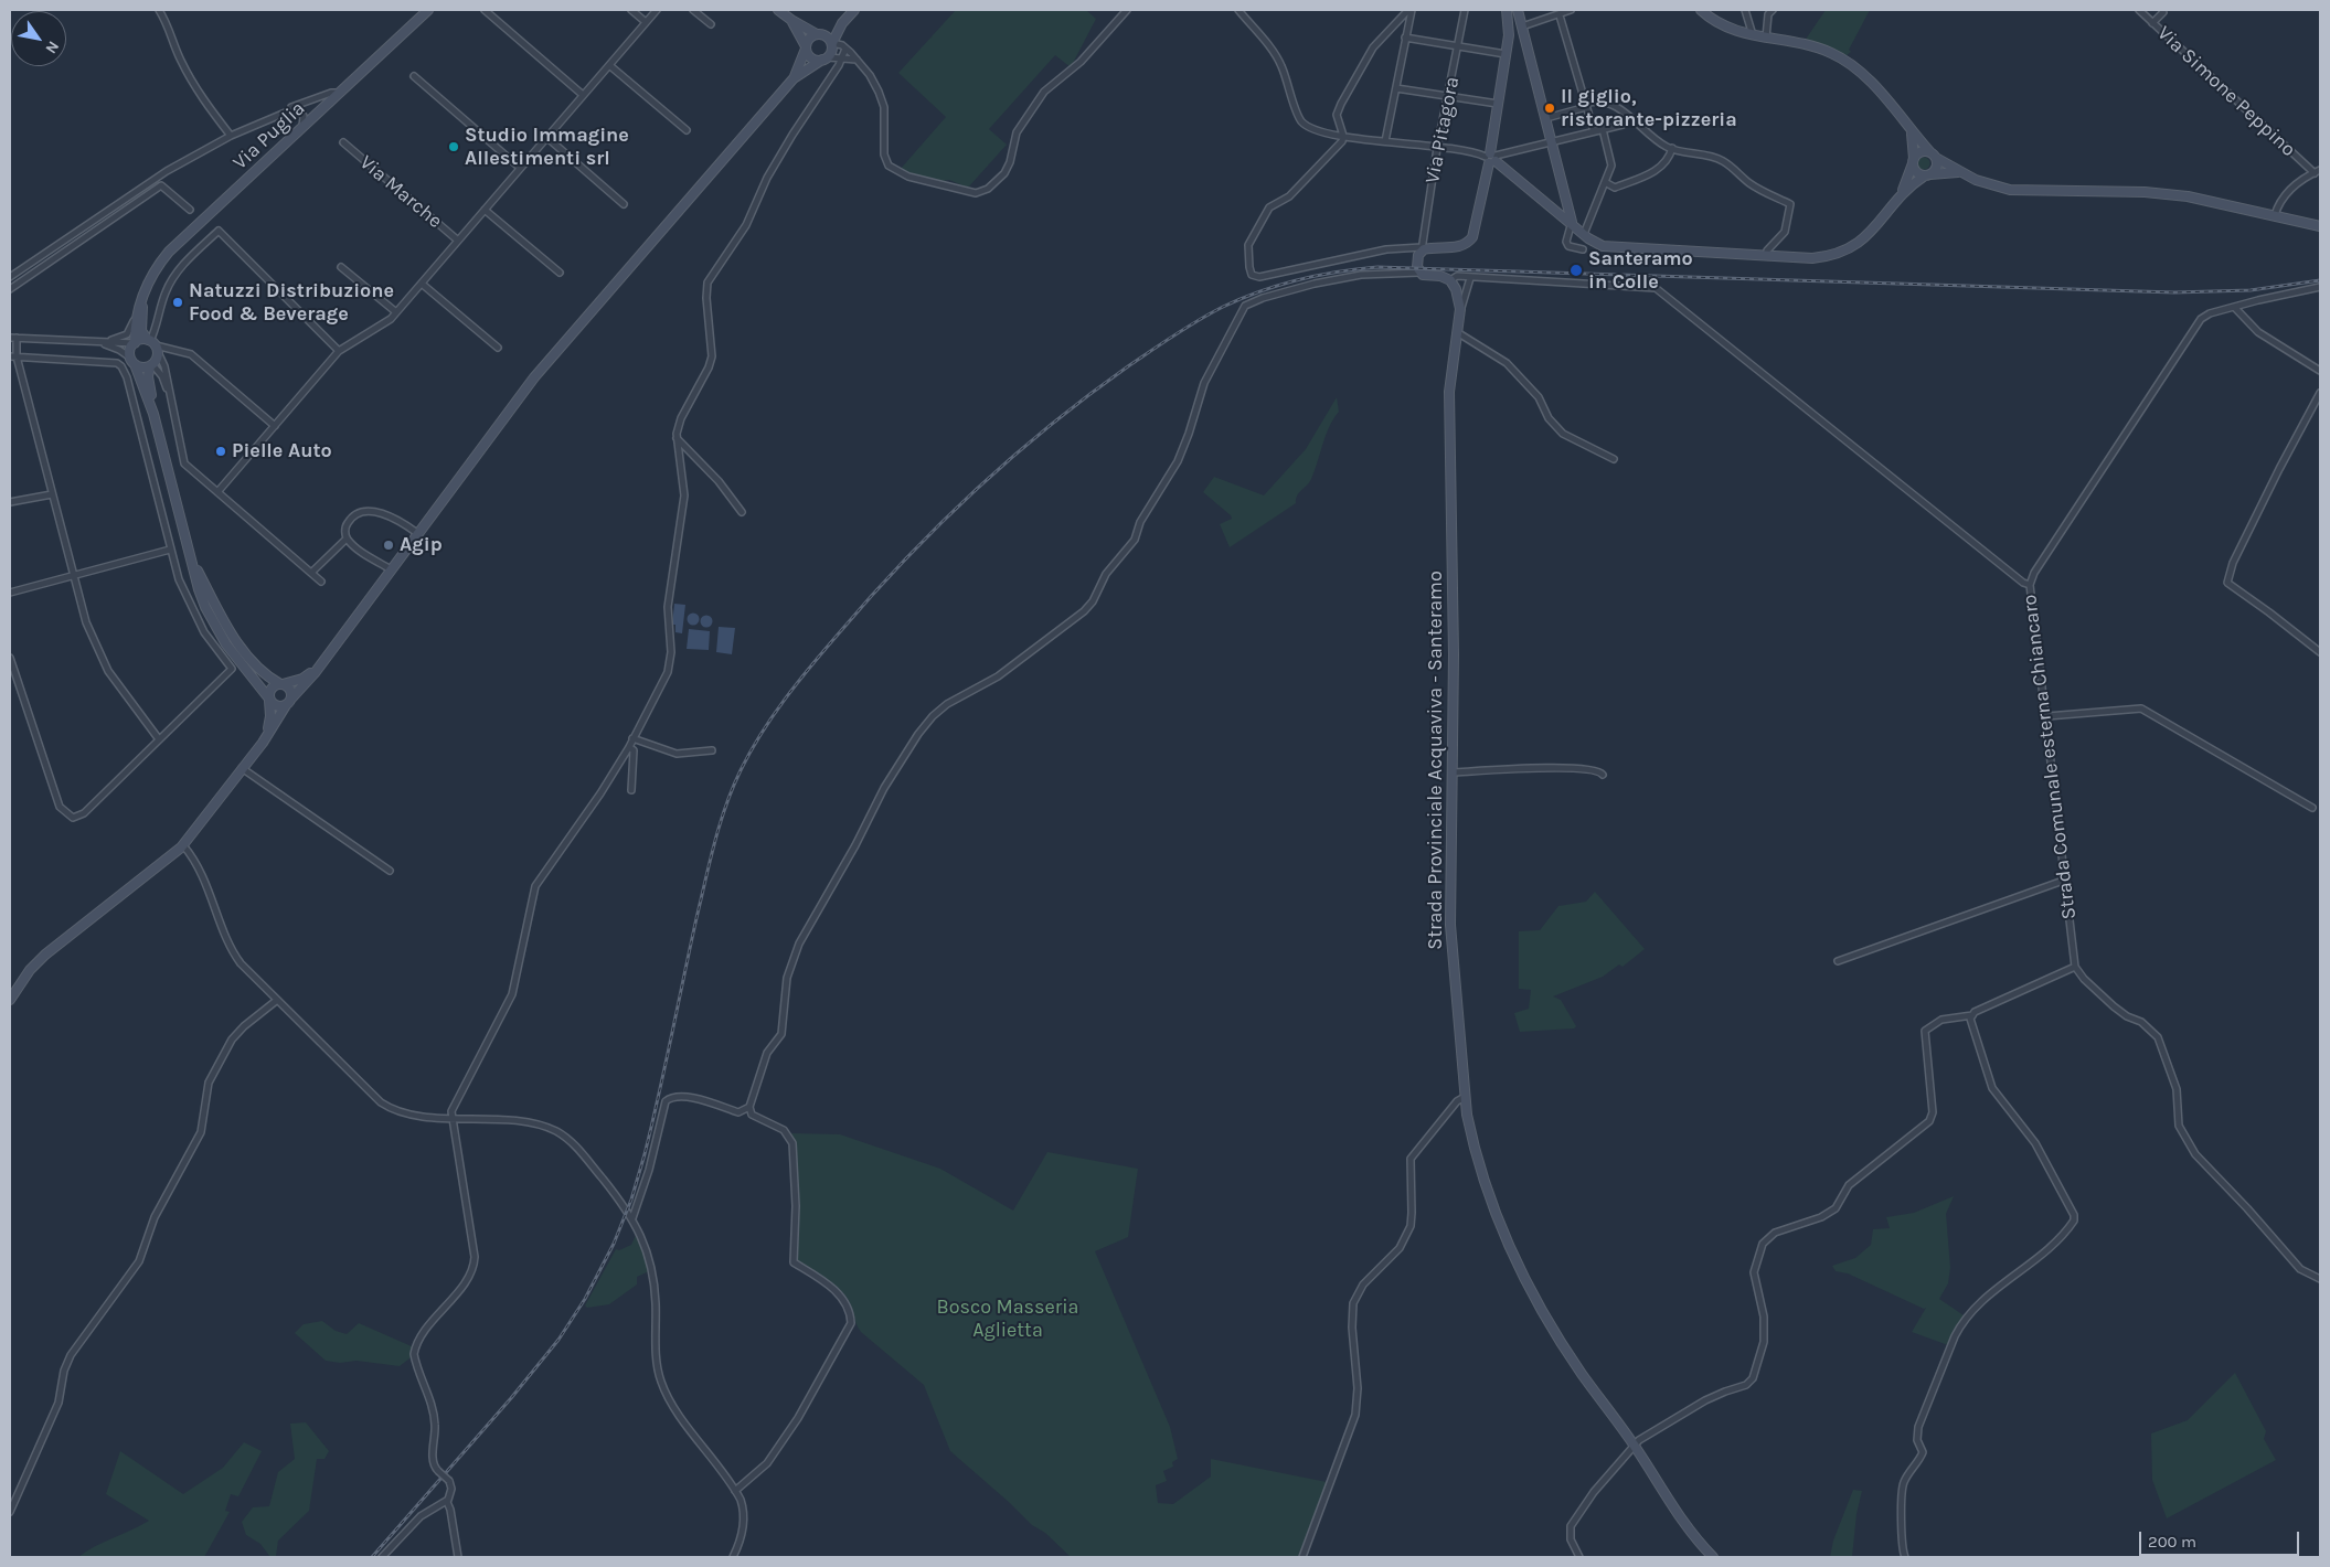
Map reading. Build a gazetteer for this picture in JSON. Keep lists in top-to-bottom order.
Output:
{
  "streets": {
    "main road": ["Via Puglia", "Strada Provinciale Acquaviva - Santeramo"],
    "street": [
      "Via Simone Peppino",
      "Via Pitagora",
      "Via Marche",
      "Strada Comunale esterna Chiancaro"
    ]
  },
  "parks": ["Bosco Masseria Aglietta"],
  "places": [
    "Il giglio, ristorante-pizzeria",
    "Studio Immagine Allestimenti srl",
    "Santeramo in Colle",
    "Natuzzi Distribuzione Food & Beverage",
    "Pielle Auto",
    "Agip"
  ],
  "scale_bar": "200 m",
  "north": "bottom right"
}
